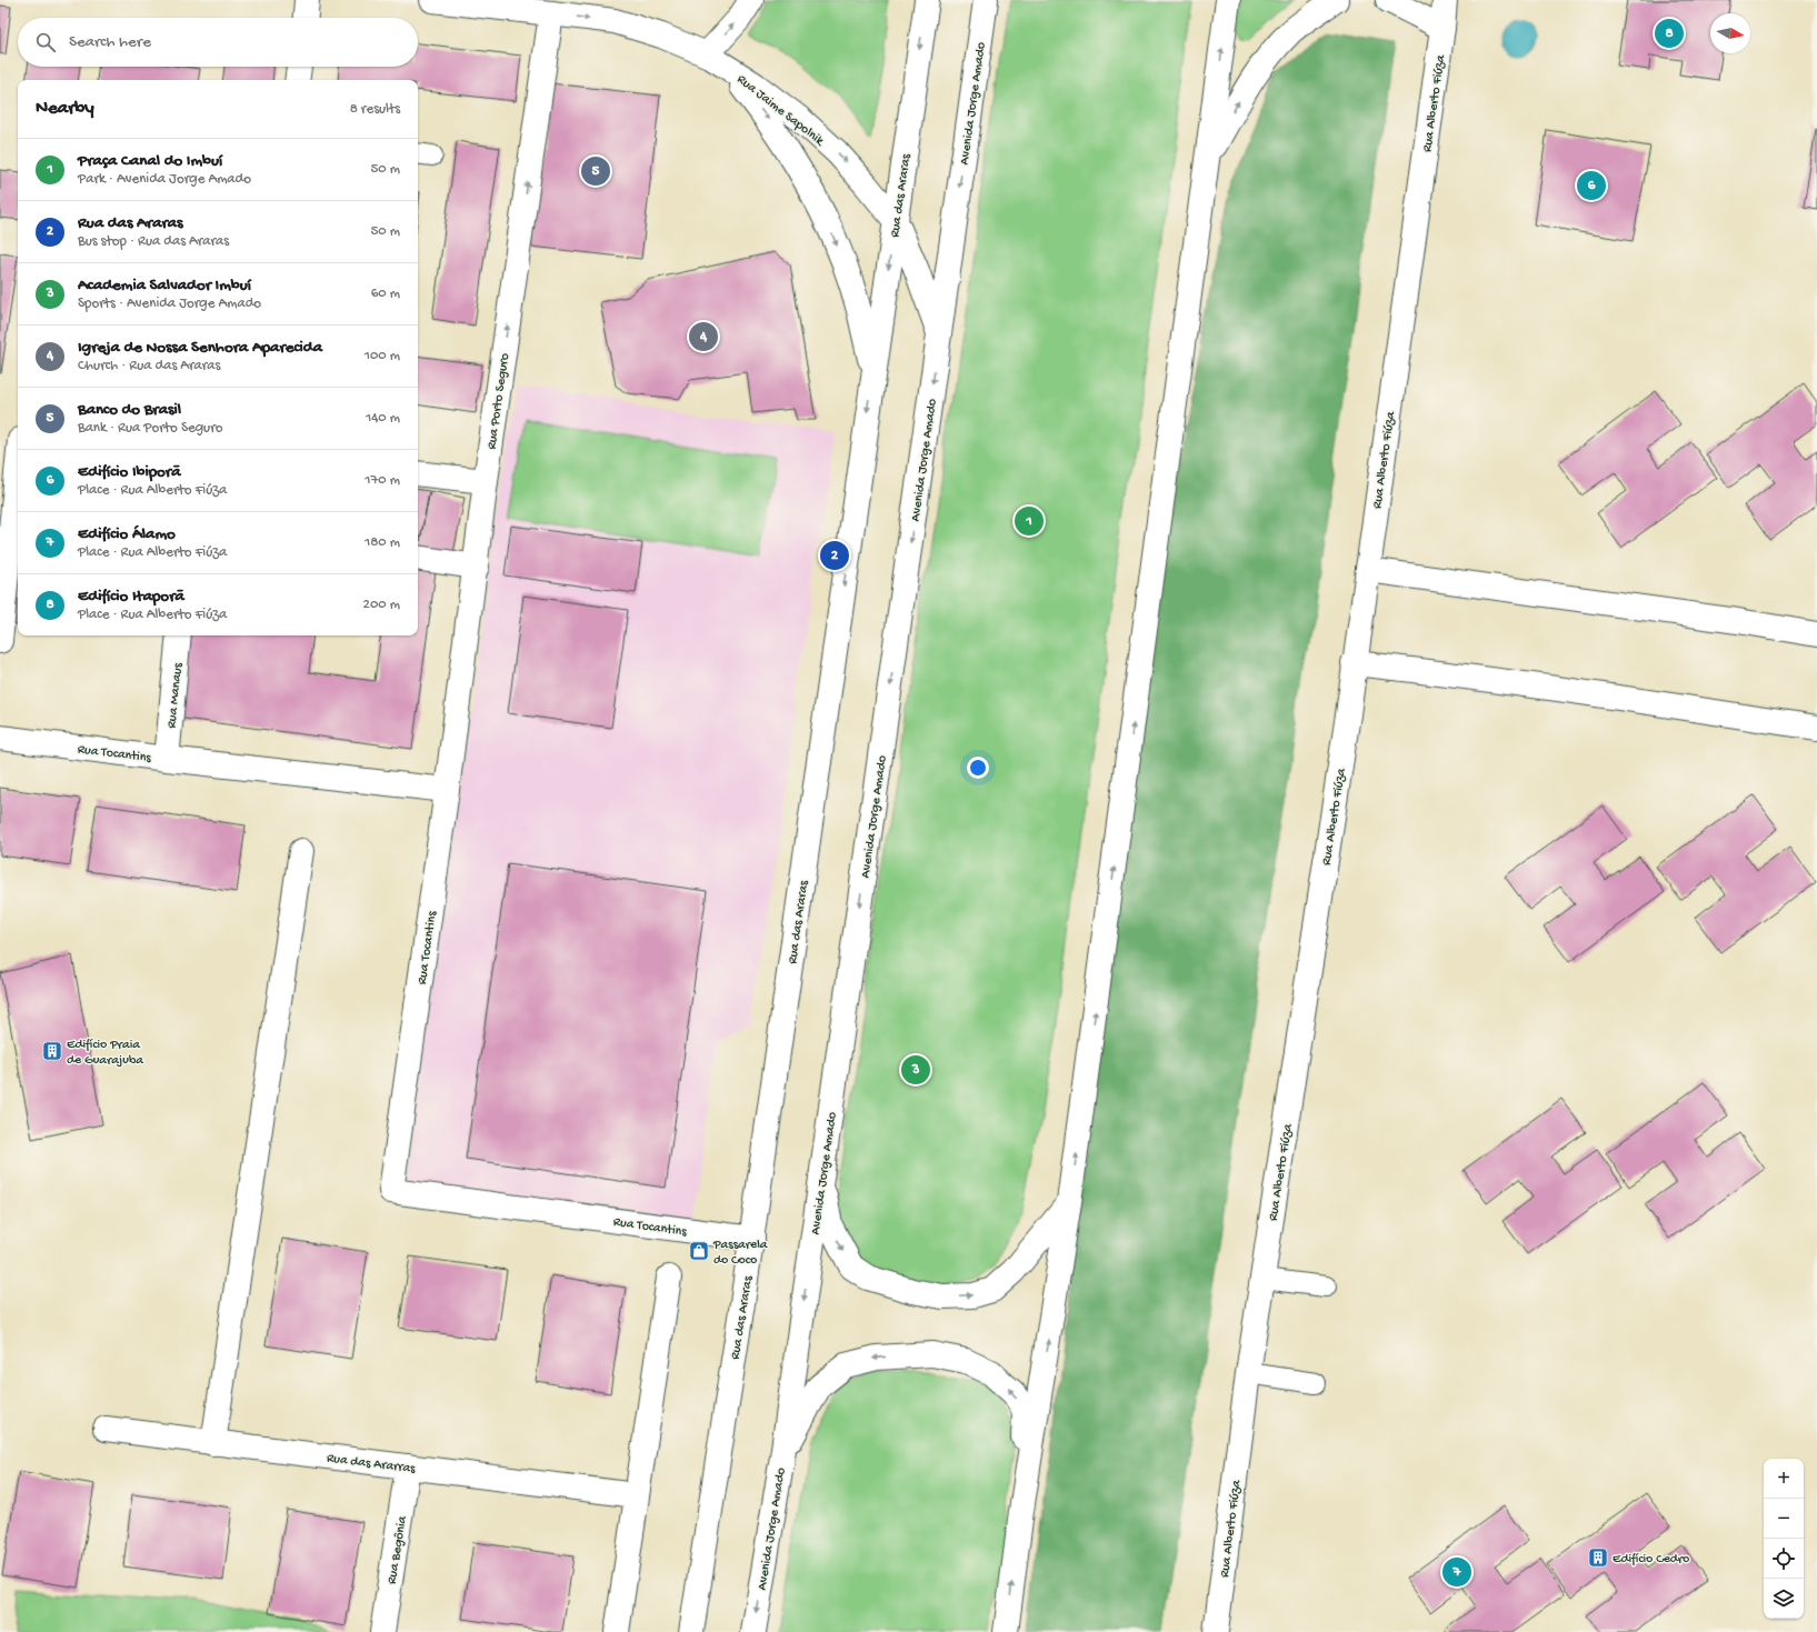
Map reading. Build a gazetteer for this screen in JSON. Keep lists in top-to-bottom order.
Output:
{
  "streets": {
    "street": [
      "Avenida Jorge Amado",
      "Rua Alberto Fiúza",
      "Rua Jaime Sapolnik",
      "Rua das Araras",
      "Rua Porto Seguro",
      "Rua Manaus",
      "Rua Tocantins",
      "Rua das Ararras",
      "Rua Begônia"
    ]
  },
  "crossings": [
    ["Avenida Jorge Amado", "Rua Jaime Sapolnik"],
    ["Rua Jaime Sapolnik", "Rua das Araras"],
    ["Rua Jaime Sapolnik", "Rua Porto Seguro"],
    ["Rua das Araras", "Rua Tocantins"],
    ["Rua Porto Seguro", "Rua Tocantins"],
    ["Rua Manaus", "Rua Tocantins"],
    ["Rua das Ararras", "Rua Begônia"]
  ],
  "one_way": [
    "Avenida Jorge Amado",
    "Rua Jaime Sapolnik",
    "Rua das Araras",
    "Rua Porto Seguro"
  ],
  "places": {
    "building": ["Edifício Praia de Guarajuba", "Edifício Cedro"],
    "shop": ["Passarela do Coco"]
  },
  "north": "right",
  "page": {
    "pins": [
      "8",
      "5",
      "6",
      "4",
      "1",
      "2",
      "3",
      "7"
    ],
    "search": "Search here",
    "heading": ["Nearby", "8 results"],
    "list": [
      {
        "mark": "1",
        "name": "Praça Canal do Imbuí",
        "note": "Park · Avenida Jorge Amado",
        "value": "50 m"
      },
      {
        "mark": "2",
        "name": "Rua das Araras",
        "note": "Bus stop · Rua das Araras",
        "value": "50 m"
      },
      {
        "mark": "3",
        "name": "Academia Salvador Imbuí",
        "note": "Sports · Avenida Jorge Amado",
        "value": "60 m"
      },
      {
        "mark": "4",
        "name": "Igreja de Nossa Senhora Aparecida",
        "note": "Church · Rua das Araras",
        "value": "100 m"
      },
      {
        "mark": "5",
        "name": "Banco do Brasil",
        "note": "Bank · Rua Porto Seguro",
        "value": "140 m"
      },
      {
        "mark": "6",
        "name": "Edifício Ibiporã",
        "note": "Place · Rua Alberto Fiúza",
        "value": "170 m"
      },
      {
        "mark": "7",
        "name": "Edifício Álamo",
        "note": "Place · Rua Alberto Fiúza",
        "value": "180 m"
      },
      {
        "mark": "8",
        "name": "Edifício Itaporã",
        "note": "Place · Rua Alberto Fiúza",
        "value": "200 m"
      }
    ],
    "map_buttons": ["+", "−"]
  }
}
